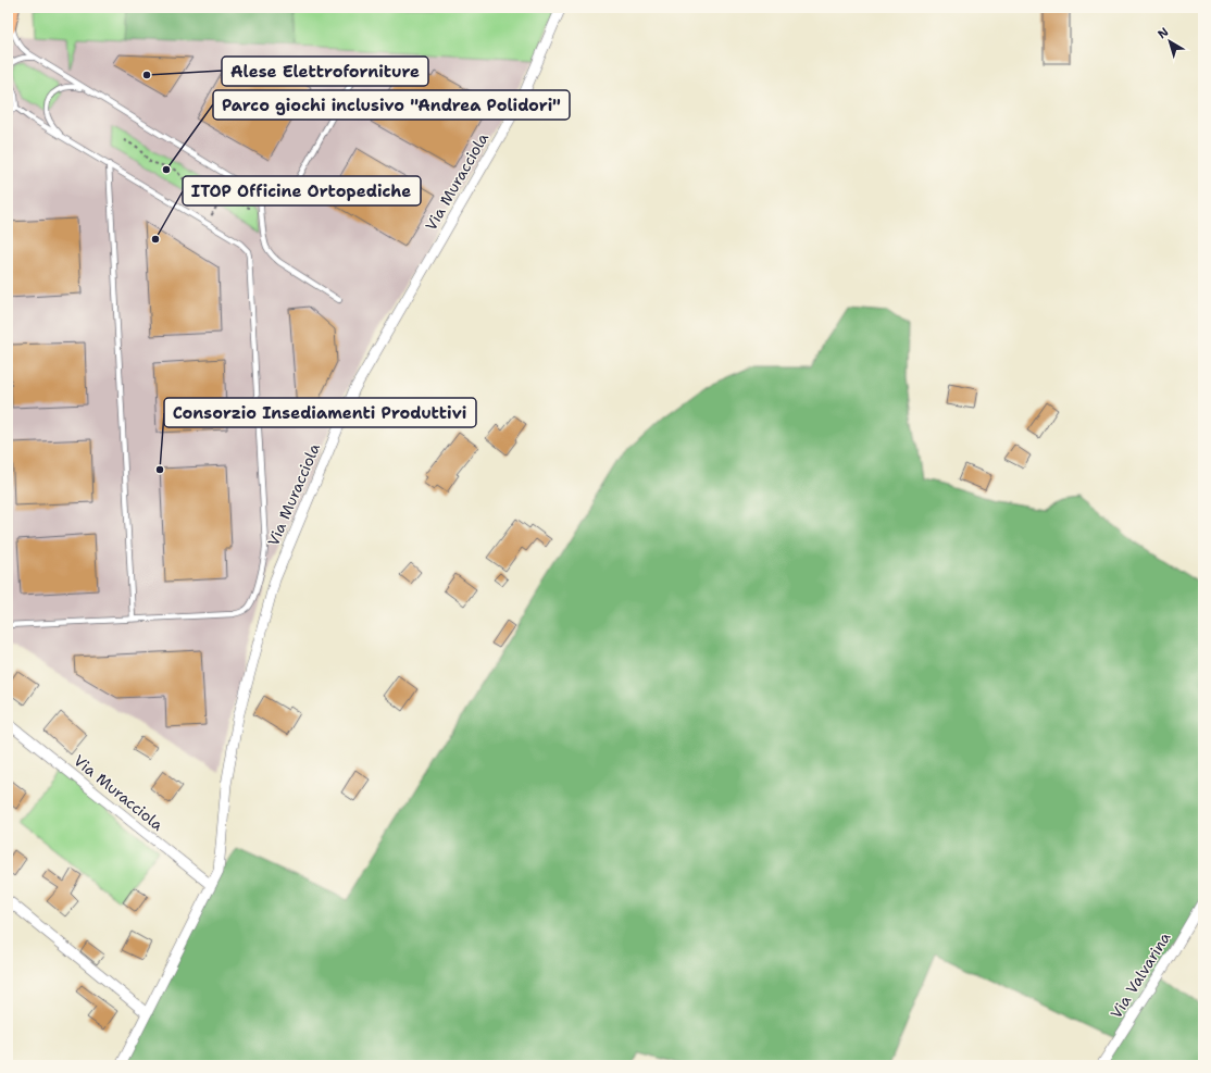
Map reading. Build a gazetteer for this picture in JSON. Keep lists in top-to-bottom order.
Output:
{
  "streets": {
    "street": ["Via Muracciola", "Via Valvarina"]
  },
  "places": [
    "Alese Elettroforniture",
    "Parco giochi inclusivo \"Andrea Polidori\"",
    "ITOP Officine Ortopediche",
    "Consorzio Insediamenti Produttivi"
  ],
  "north": "top left"
}
